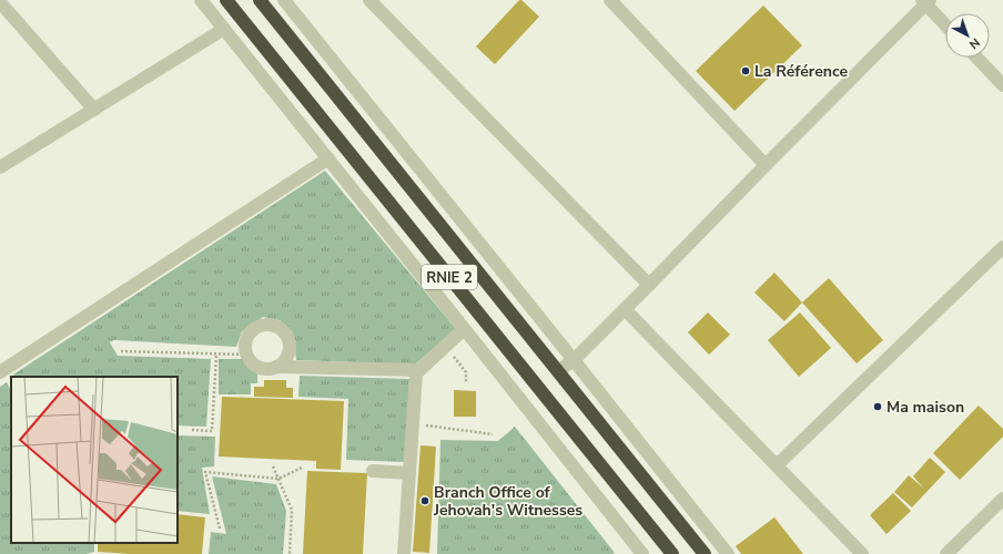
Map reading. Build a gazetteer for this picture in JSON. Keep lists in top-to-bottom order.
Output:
{
  "streets": {
    "highway": ["RNIE 2"]
  },
  "places": ["La Référence", "Ma maison", "Branch Office of Jehovah's Witnesses"],
  "north": "bottom right"
}
